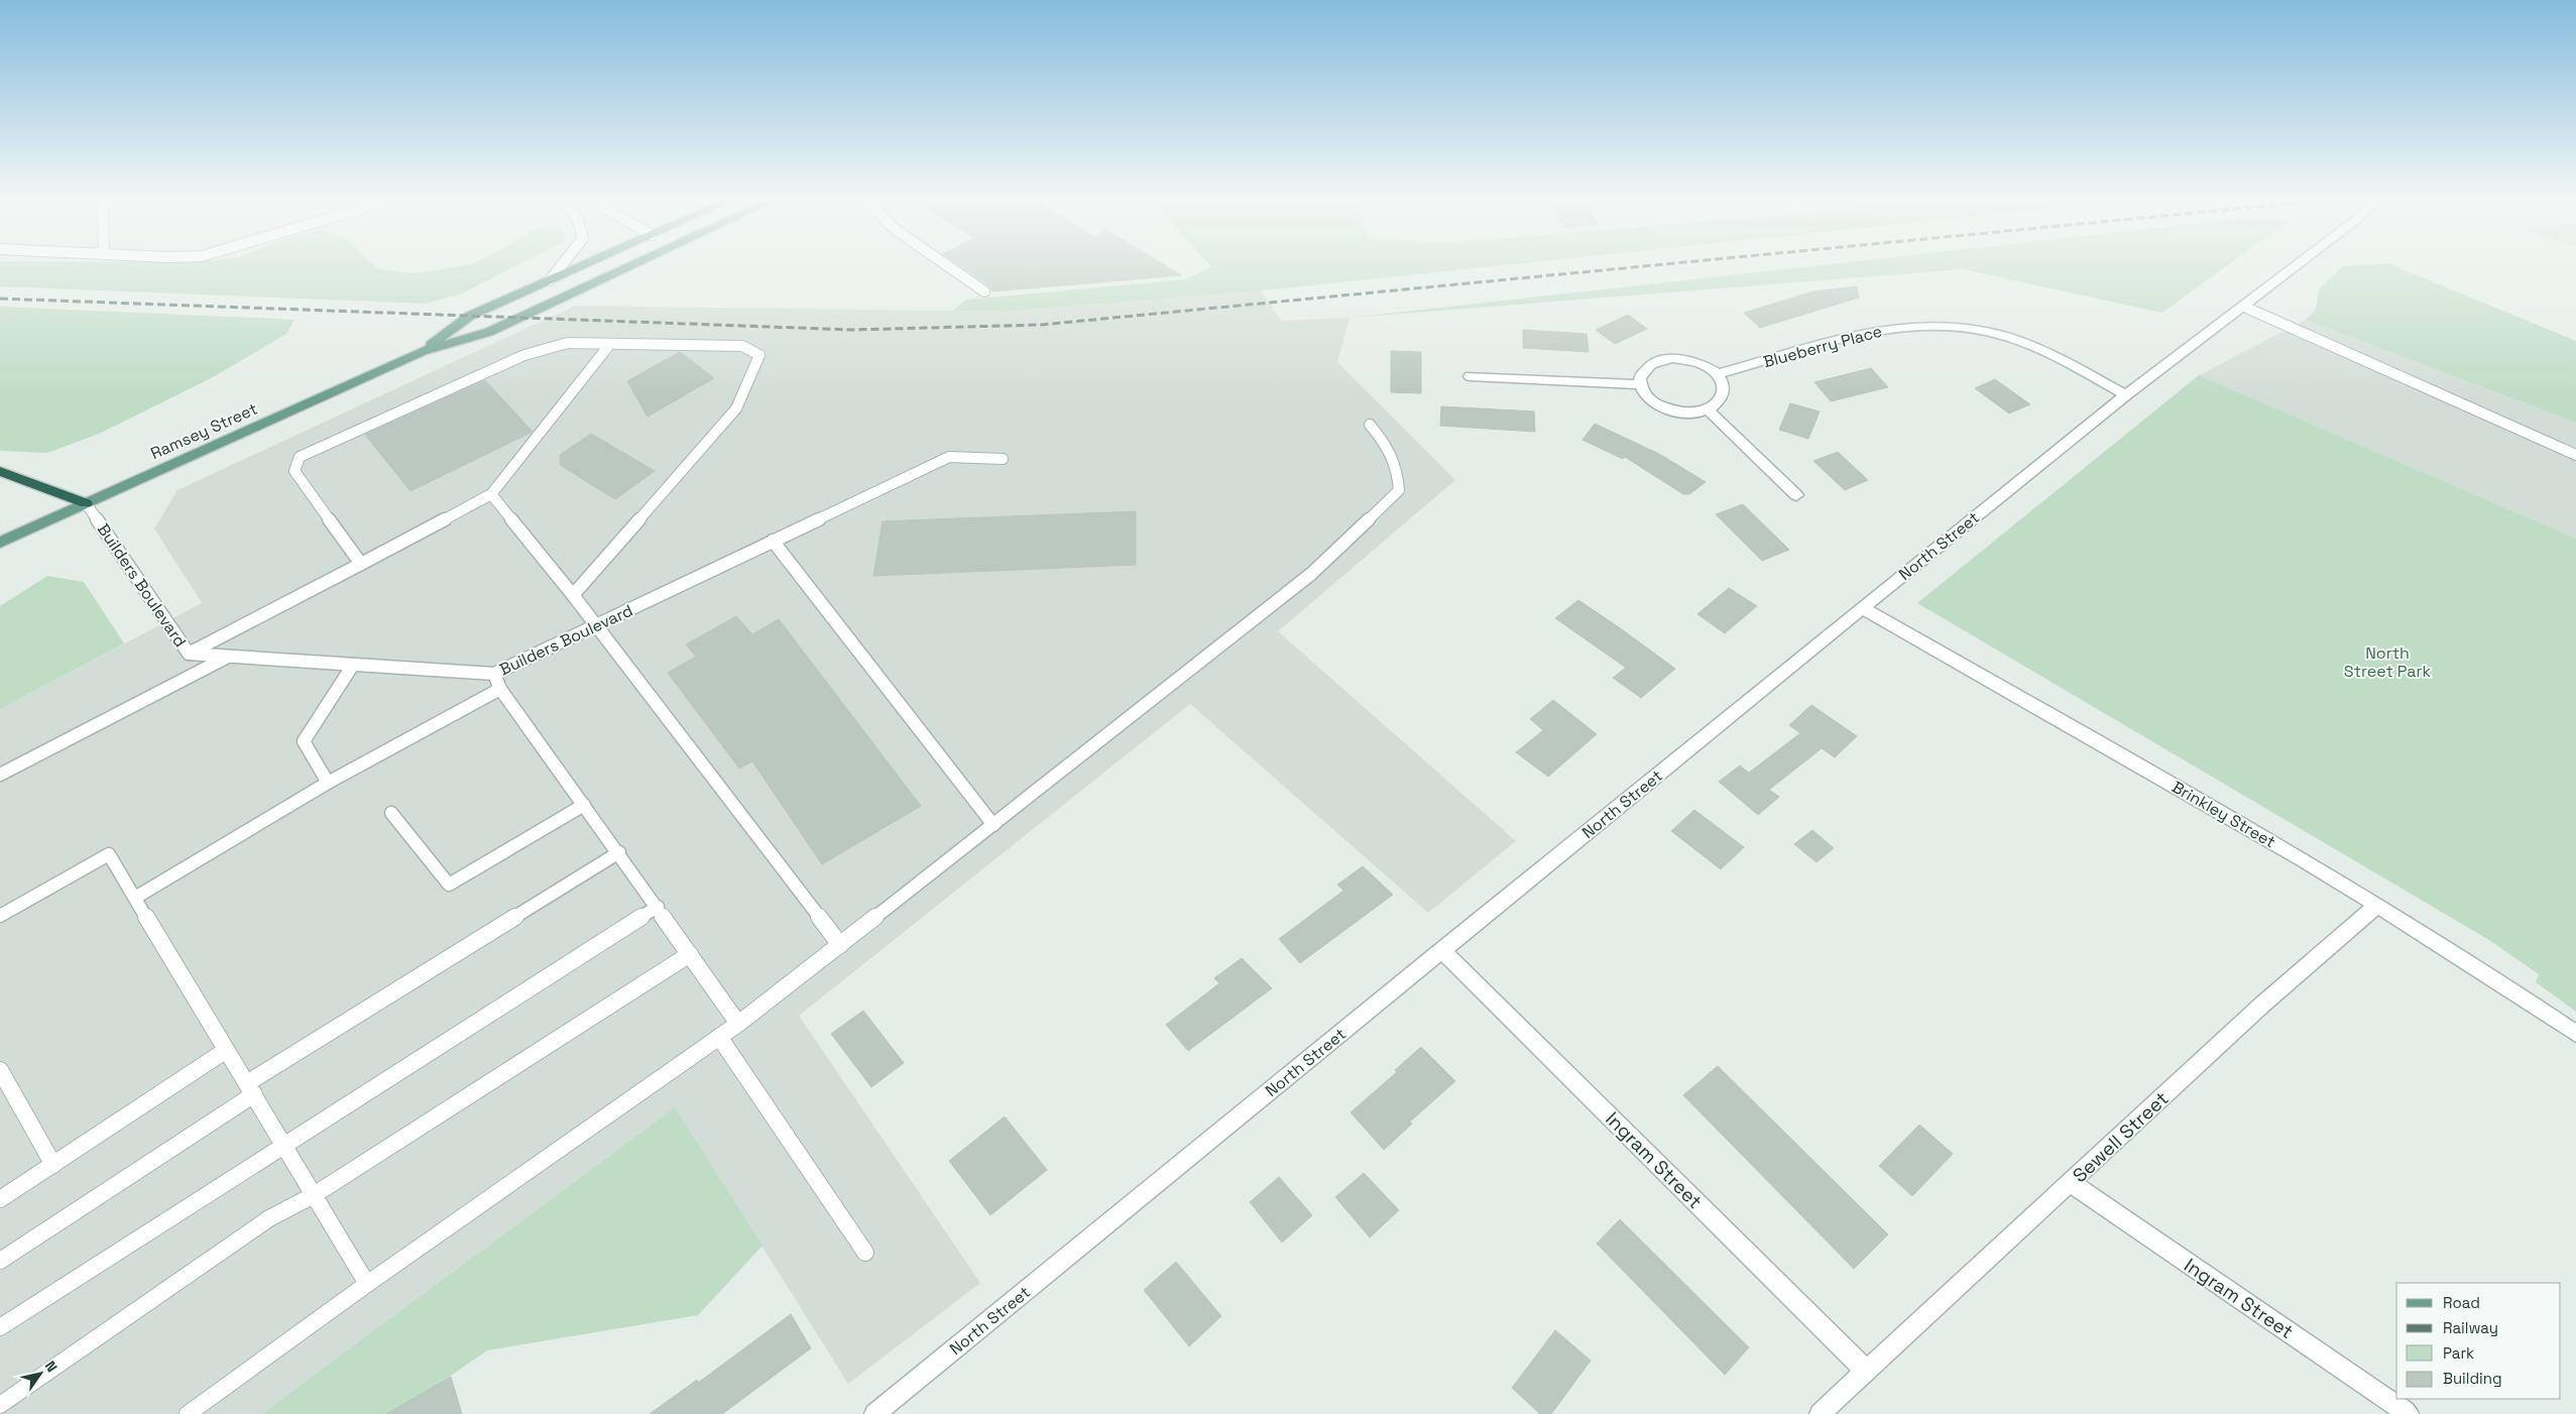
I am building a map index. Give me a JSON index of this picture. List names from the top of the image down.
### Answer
{
  "streets": {
    "main road": ["Ramsey Street"],
    "street": [
      "Blueberry Place",
      "North Street",
      "Brinkley Street",
      "Sewell Street",
      "Ingram Street"
    ],
    "lane": ["Builders Boulevard"]
  },
  "crossings": [
    ["Blueberry Place", "North Street"],
    ["Ramsey Street", "Builders Boulevard"],
    ["North Street", "Brinkley Street"],
    ["North Street", "Ingram Street"],
    ["Brinkley Street", "Sewell Street"],
    ["Sewell Street", "Ingram Street"]
  ],
  "parks": ["North Street Park"],
  "legend": [
    "Road",
    "Railway",
    "Park",
    "Building"
  ],
  "north": "top right"
}
